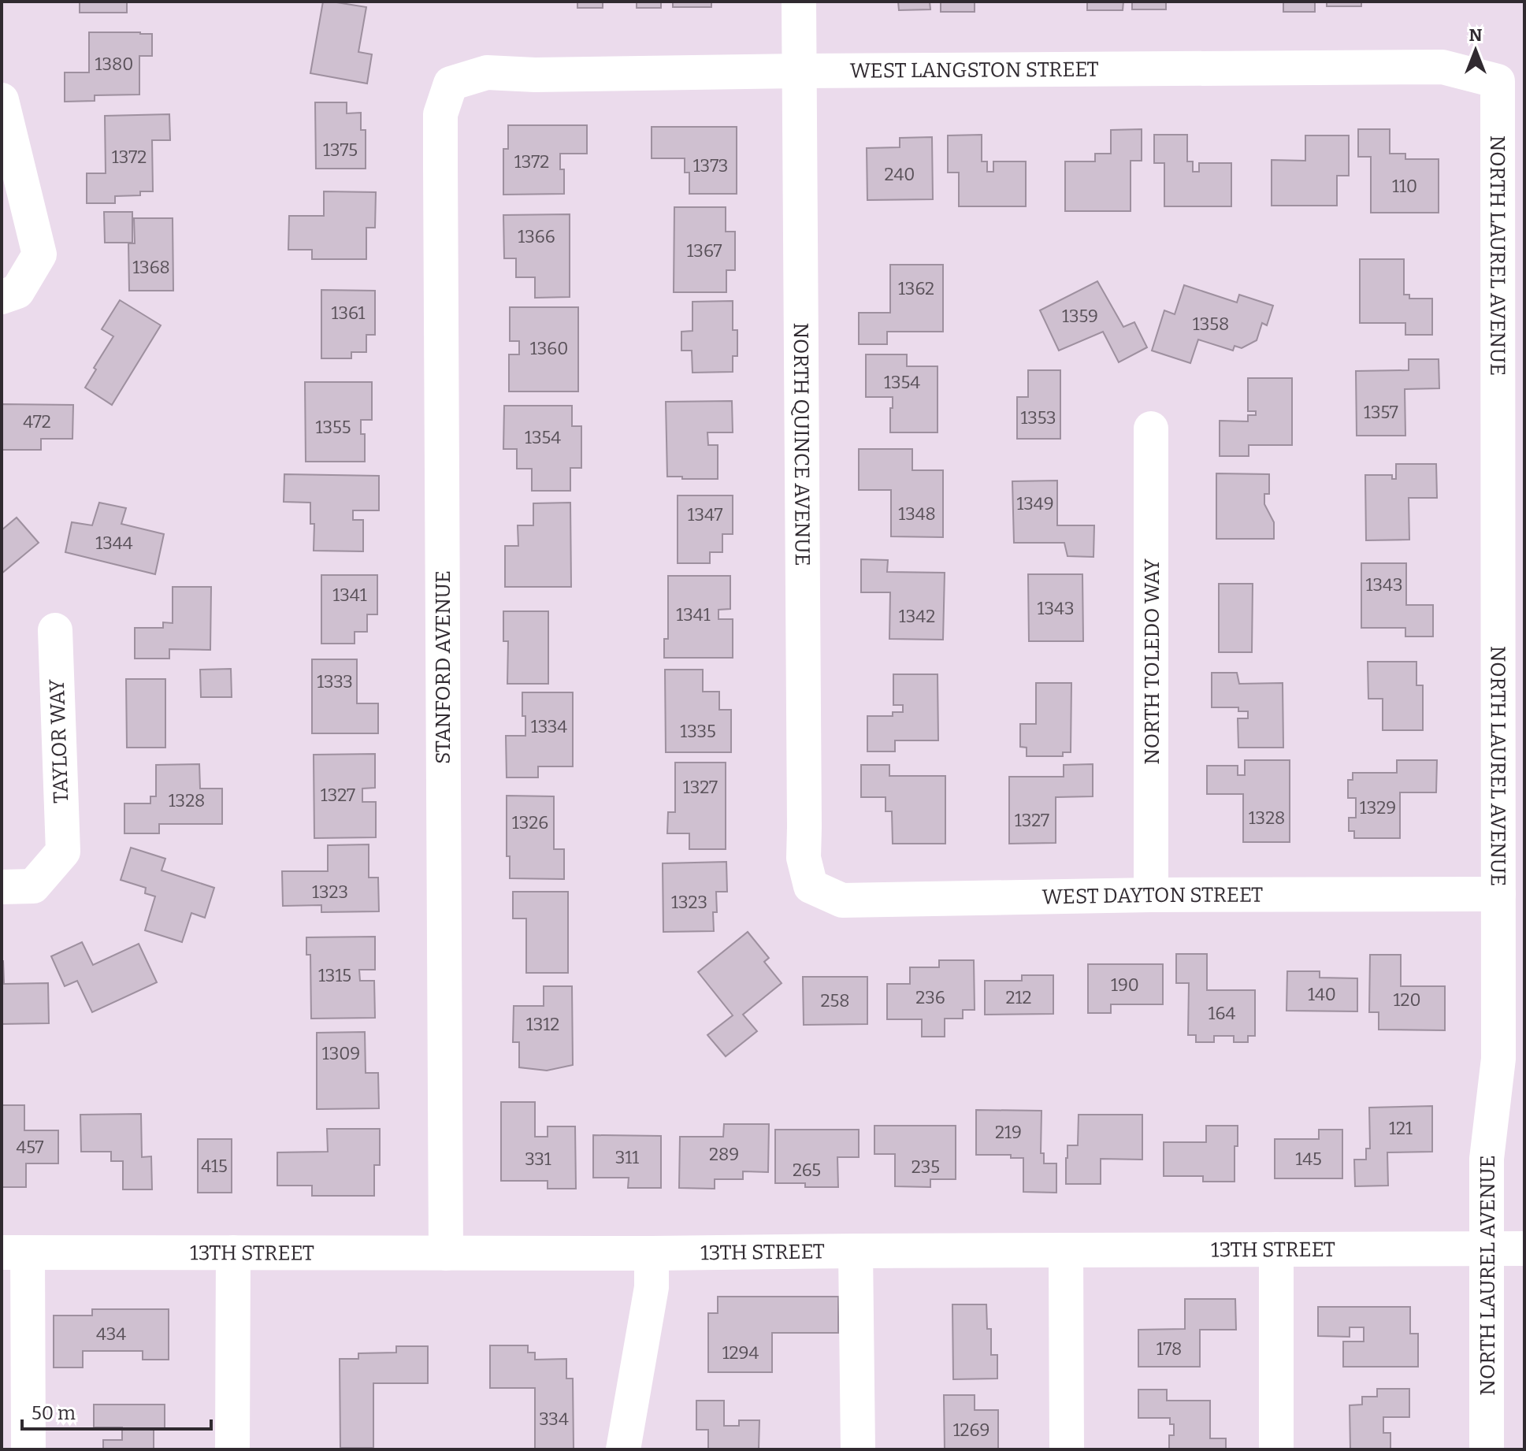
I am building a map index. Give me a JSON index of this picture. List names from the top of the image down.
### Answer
{
  "streets": {
    "street": [
      "WEST LANGSTON STREET",
      "NORTH LAUREL AVENUE",
      "NORTH QUINCE AVENUE",
      "NORTH TOLEDO WAY",
      "STANFORD AVENUE",
      "TAYLOR WAY",
      "WEST DAYTON STREET",
      "13TH STREET"
    ]
  },
  "crossings": [
    ["WEST LANGSTON STREET", "NORTH LAUREL AVENUE"],
    ["WEST LANGSTON STREET", "NORTH QUINCE AVENUE"],
    ["WEST LANGSTON STREET", "STANFORD AVENUE"],
    ["NORTH LAUREL AVENUE", "WEST DAYTON STREET"],
    ["NORTH LAUREL AVENUE", "13TH STREET"],
    ["NORTH QUINCE AVENUE", "WEST DAYTON STREET"],
    ["NORTH TOLEDO WAY", "WEST DAYTON STREET"],
    ["STANFORD AVENUE", "13TH STREET"]
  ],
  "house_numbers": [
    "1380",
    "1375",
    "1372",
    "1372",
    "1373",
    "240",
    "110",
    "1366",
    "1367",
    "1368",
    "1362",
    "1361",
    "1359",
    "1358",
    "1360",
    "1354",
    "1357",
    "1353",
    "472",
    "1355",
    "1354",
    "1349",
    "1348",
    "1347",
    "1344",
    "1343",
    "1341",
    "1343",
    "1341",
    "1342",
    "1333",
    "1334",
    "1335",
    "1327",
    "1327",
    "1328",
    "1329",
    "1328",
    "1327",
    "1326",
    "1323",
    "1323",
    "1315",
    "190",
    "140",
    "236",
    "212",
    "120",
    "258",
    "164",
    "1312",
    "1309",
    "121",
    "219",
    "457",
    "289",
    "311",
    "331",
    "145",
    "415",
    "235",
    "265",
    "434",
    "178",
    "1294",
    "334",
    "1269"
  ],
  "scale_bar": "50 m",
  "north": "top"
}
